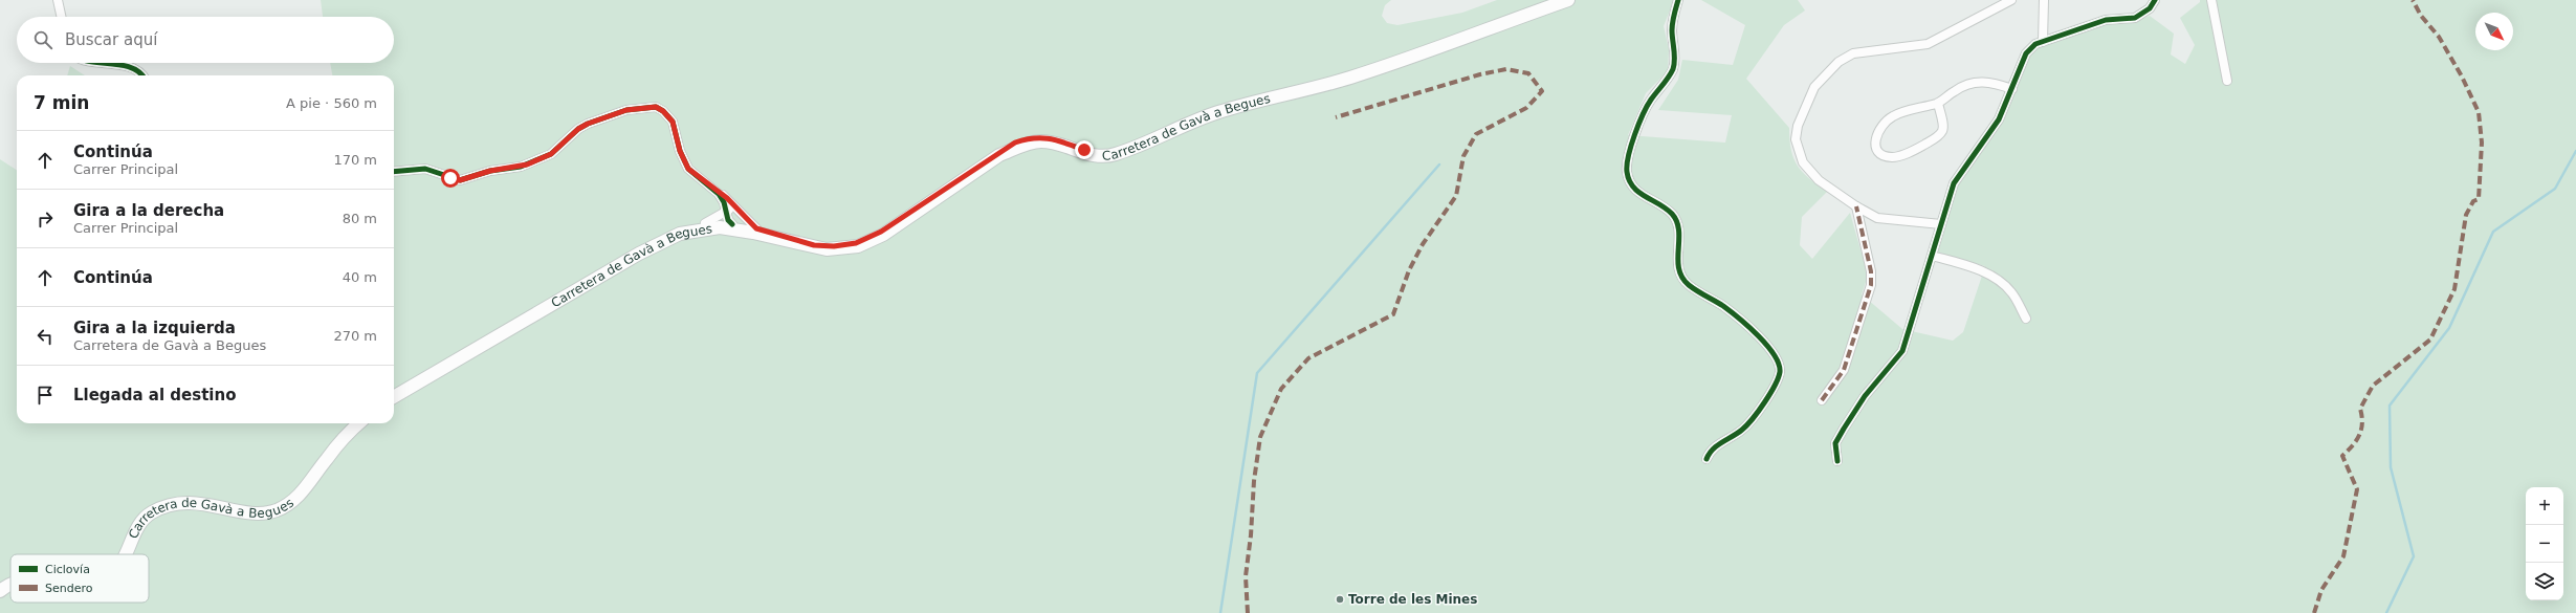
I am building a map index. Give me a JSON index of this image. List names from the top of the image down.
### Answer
{
  "streets": {
    "main road": ["Carretera de Gavà a Begues"]
  },
  "places": ["Torre de les Mines"],
  "legend": ["Ciclovía", "Sendero"],
  "north": "bottom right",
  "page": {
    "search": "Buscar aquí",
    "heading": ["7 min", "A pie · 560 m"],
    "list": [
      ["Continúa", "Carrer Principal", "170 m"],
      ["Gira a la derecha", "Carrer Principal", "80 m"],
      ["Continúa", "40 m"],
      ["Gira a la izquierda", "Carretera de Gavà a Begues", "270 m"],
      "Llegada al destino"
    ],
    "map_buttons": ["+", "−"]
  }
}
